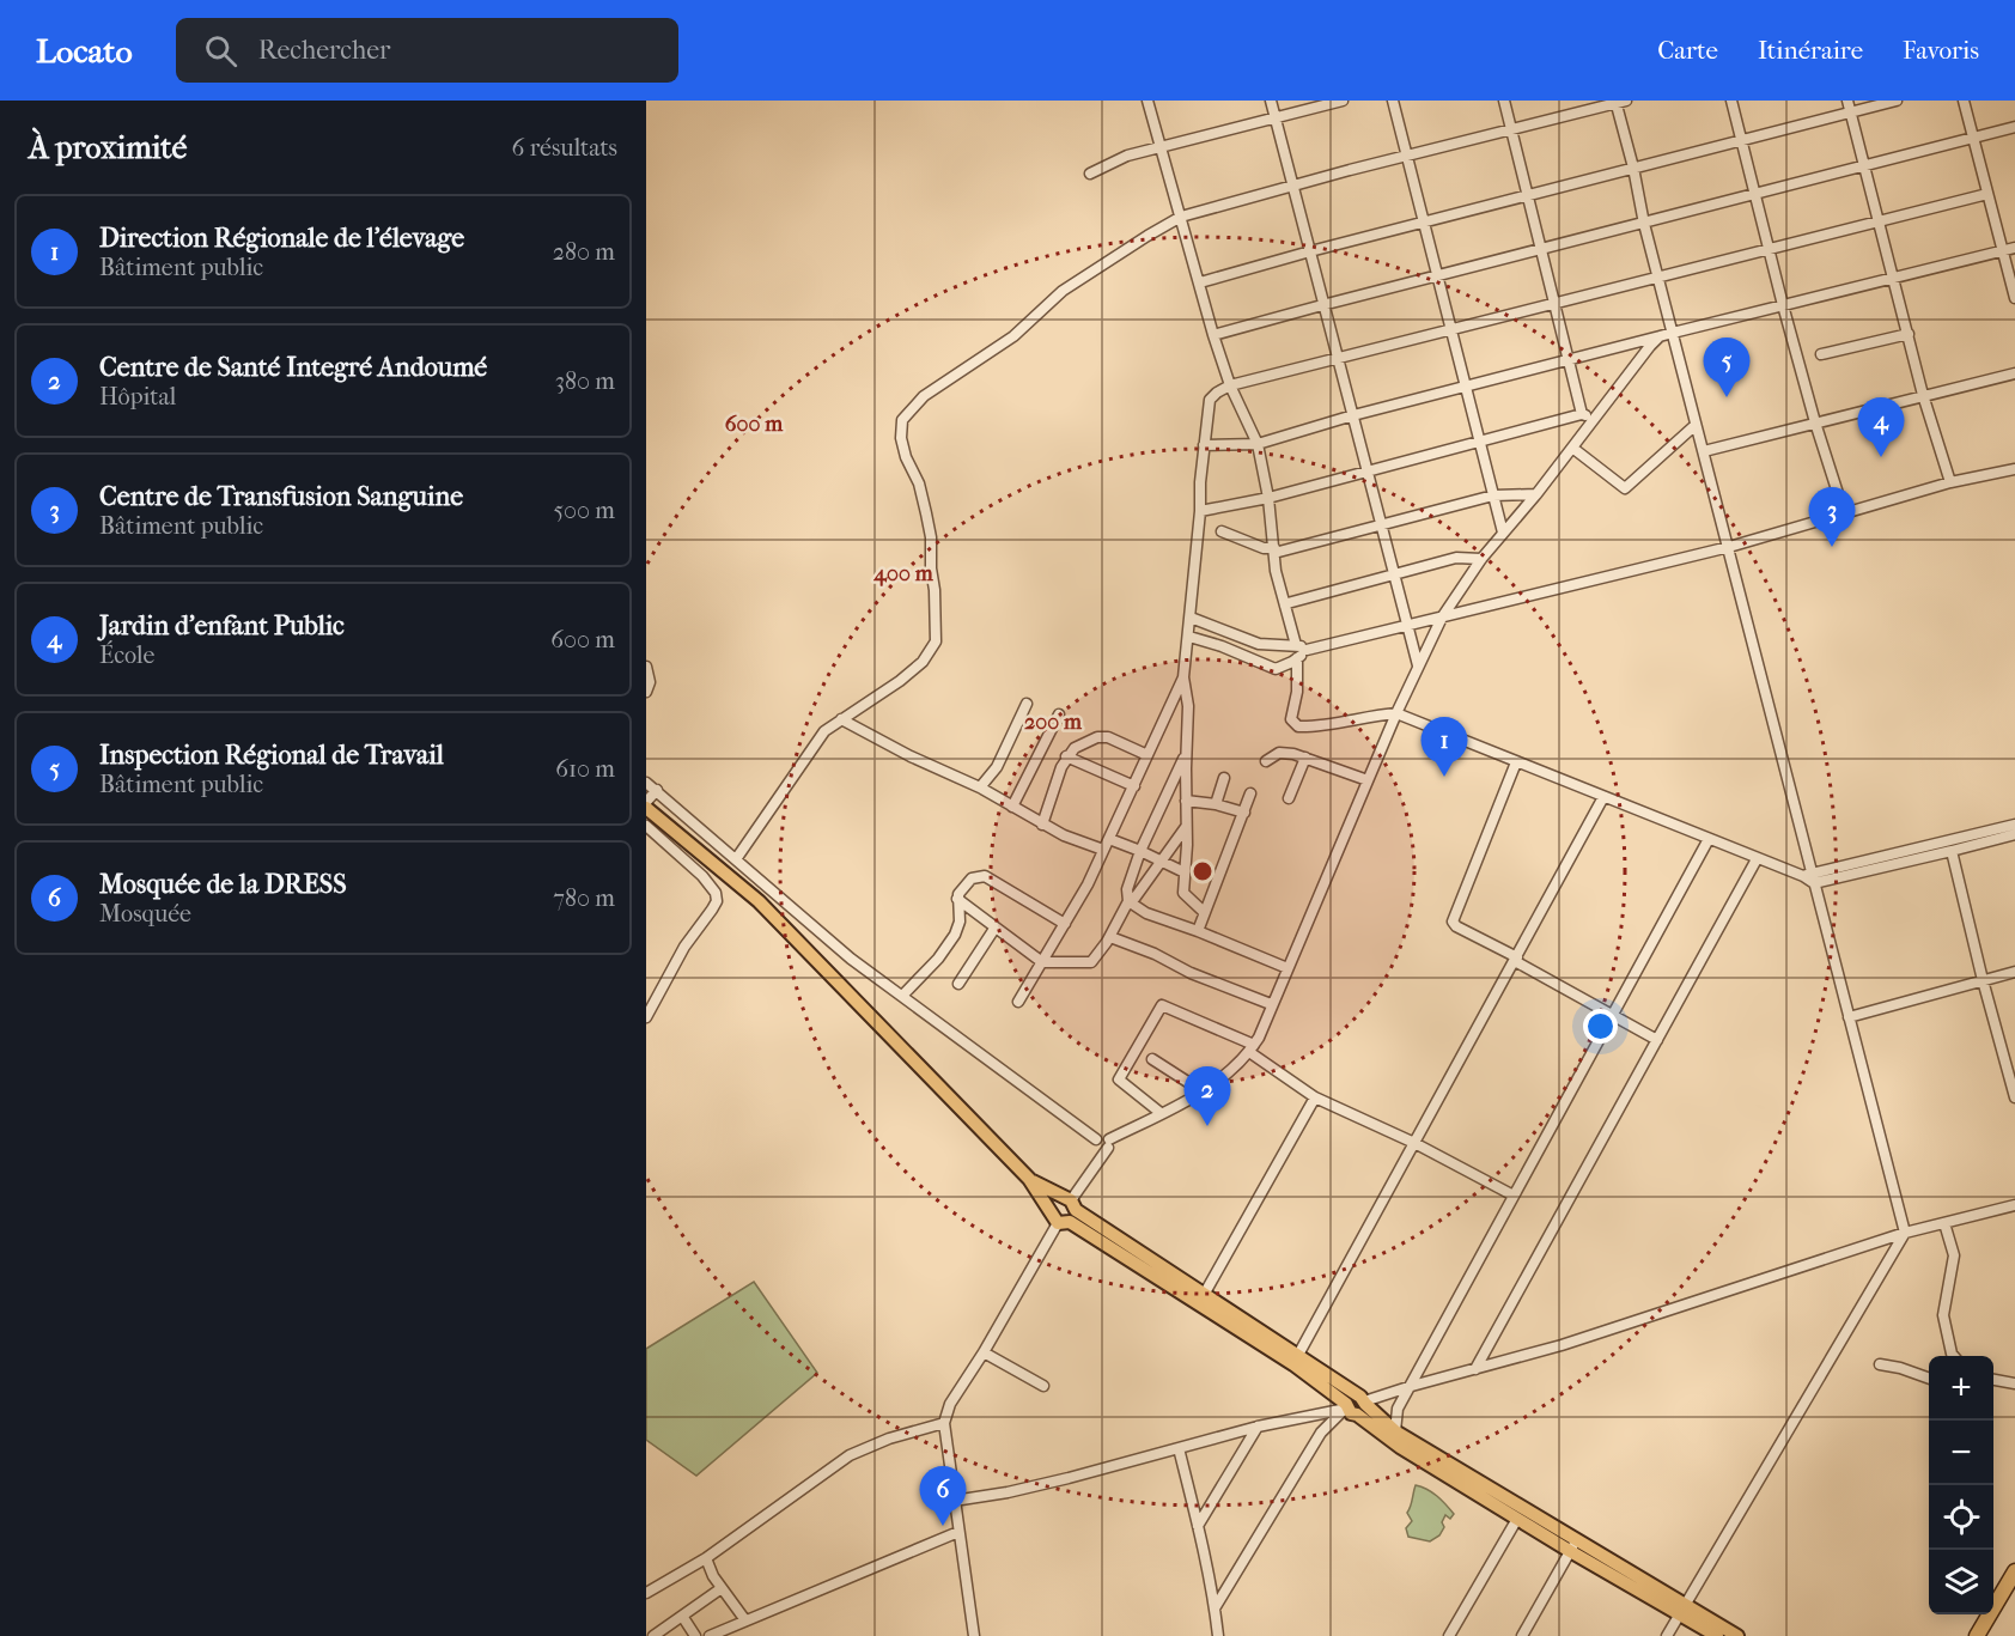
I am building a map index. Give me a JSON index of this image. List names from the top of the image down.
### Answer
{
  "page": {
    "header": "Locato",
    "search": "Rechercher",
    "nav": ["Carte", "Itinéraire", "Favoris"],
    "heading": ["À proximité", "6 résultats"],
    "list": [
      {
        "mark": "1",
        "name": "Direction Régionale de l'élevage",
        "note": "Bâtiment public",
        "value": "280 m"
      },
      {
        "mark": "2",
        "name": "Centre de Santé Integré Andoumé",
        "note": "Hôpital",
        "value": "380 m"
      },
      {
        "mark": "3",
        "name": "Centre de Transfusion Sanguine",
        "note": "Bâtiment public",
        "value": "500 m"
      },
      {
        "mark": "4",
        "name": "Jardin d'enfant Public",
        "note": "École",
        "value": "600 m"
      },
      {
        "mark": "5",
        "name": "Inspection Régional de Travail",
        "note": "Bâtiment public",
        "value": "610 m"
      },
      {
        "mark": "6",
        "name": "Mosquée de la DRESS",
        "note": "Mosquée",
        "value": "780 m"
      }
    ],
    "pins": [
      "5",
      "4",
      "3",
      "1",
      "2",
      "6"
    ],
    "map_buttons": ["+", "−"]
  },
  "rings": ["600 m", "400 m", "200 m"]
}
